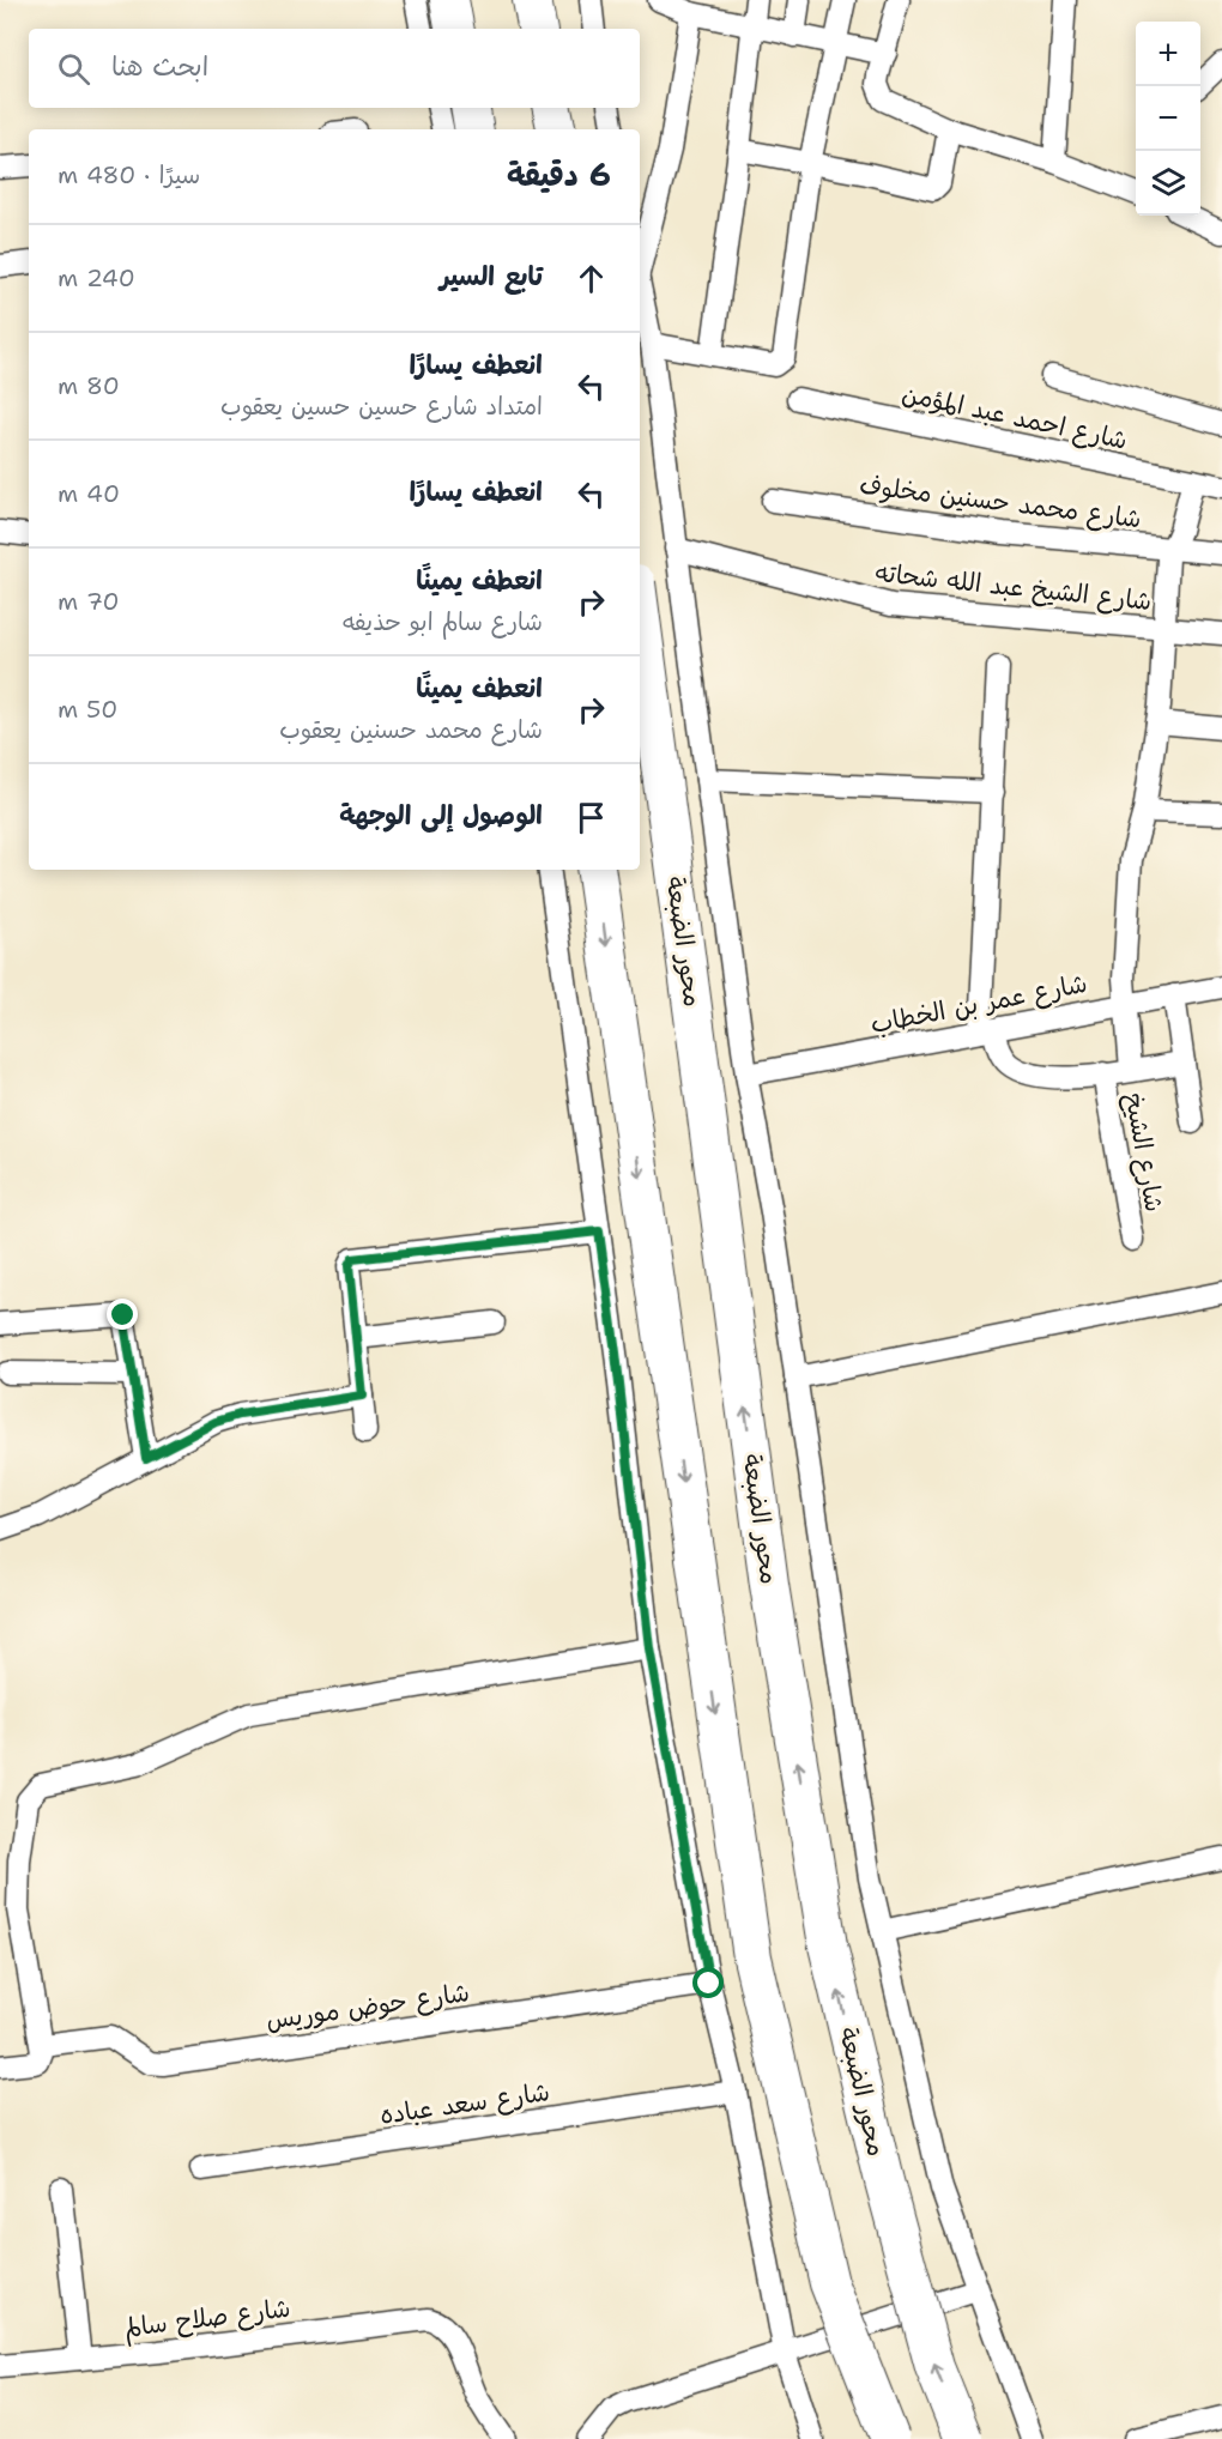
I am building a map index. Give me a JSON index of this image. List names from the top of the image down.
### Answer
{
  "streets": {
    "highway": ["محور الضبعة"],
    "street": [
      "شارع احمد عبد المؤمن",
      "شارع محمد حسنين مخلوف",
      "شارع الشيخ عبد الله شحاته",
      "شارع عمر بن الخطاب",
      "شارع الشيخ",
      "شارع حوض موريس",
      "شارع سعد عباده",
      "شارع صلاح سالم"
    ]
  },
  "page": {
    "map_buttons": ["+", "−"],
    "search": "ابحث هنا",
    "heading": ["6 دقيقة", "سيرًا · 480 m"],
    "list": [
      ["تابع السير", "240 m"],
      ["انعطف يسارًا", "امتداد شارع حسين حسين يعقوب", "80 m"],
      ["انعطف يسارًا", "40 m"],
      ["انعطف يمينًا", "شارع سالم ابو حذيفه", "70 m"],
      ["انعطف يمينًا", "شارع محمد حسنين يعقوب", "50 m"],
      "الوصول إلى الوجهة"
    ]
  }
}
